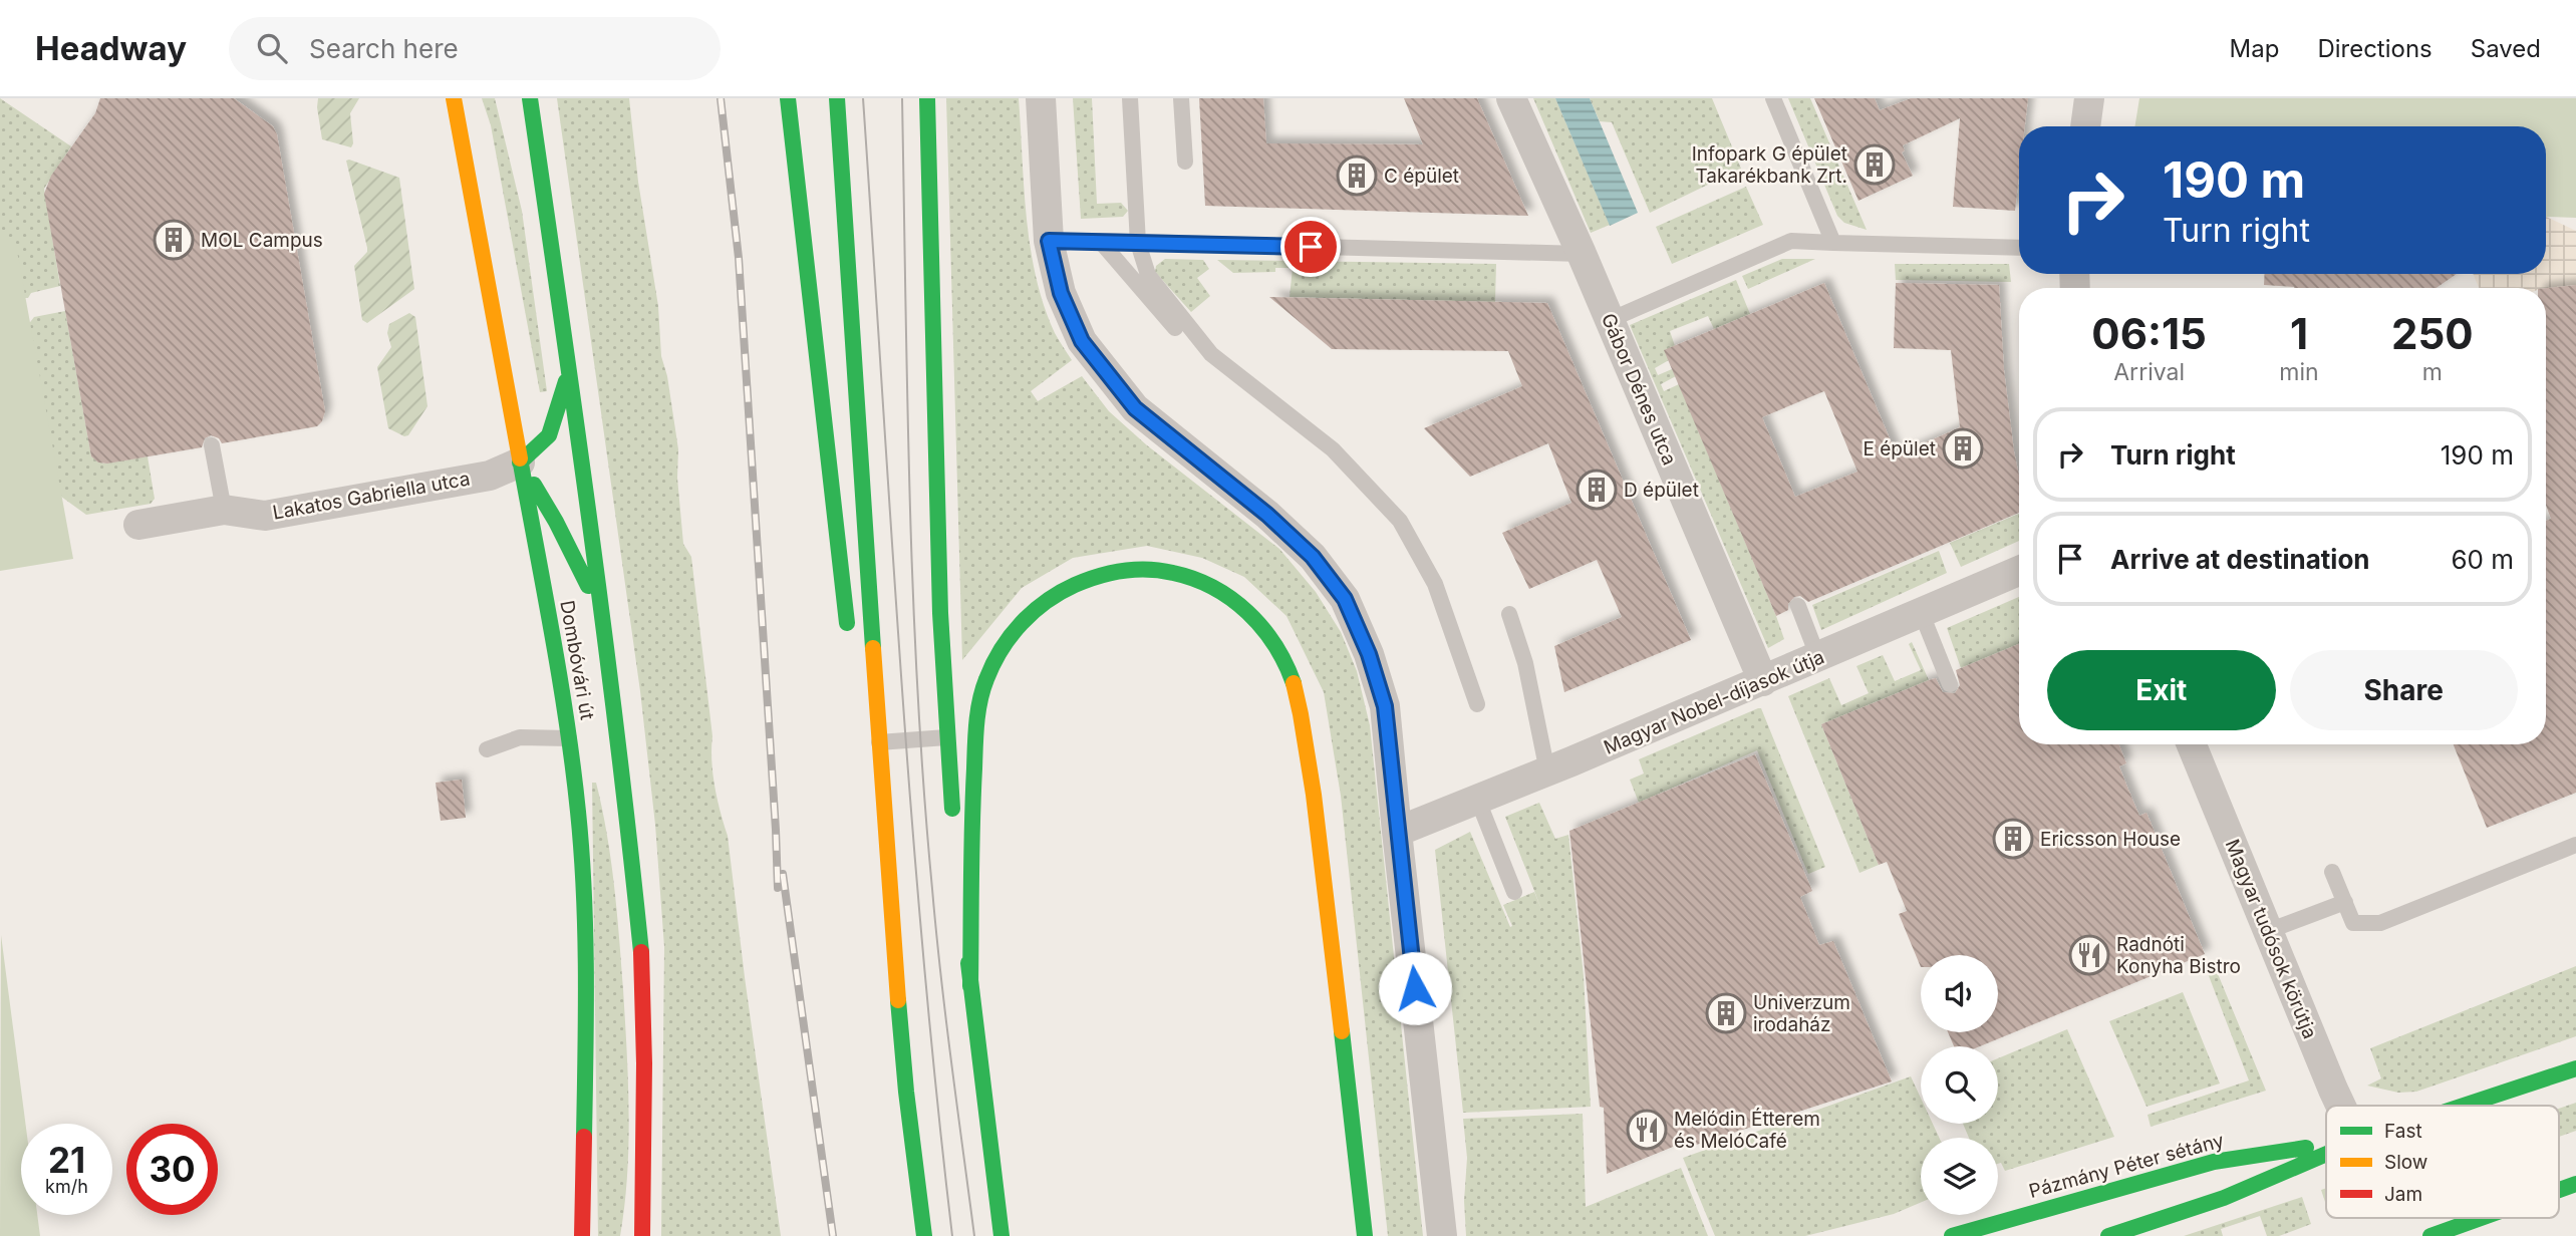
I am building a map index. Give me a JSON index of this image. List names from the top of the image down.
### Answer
{
  "streets": {
    "main road": ["Dombóvári út", "Pázmány Péter sétány"],
    "street": [
      "Gábor Dénes utca",
      "Lakatos Gabriella utca",
      "Magyar Nobel-díjasok útja",
      "Magyar tudósok körútja"
    ]
  },
  "crossings": [
    ["Gábor Dénes utca", "Magyar Nobel-díjasok útja"],
    ["Lakatos Gabriella utca", "Dombóvári út"]
  ],
  "places": {
    "building": [
      "Infopark G épület Takarékbank Zrt.",
      "C épület",
      "MOL Campus",
      "E épület",
      "D épület",
      "Ericsson House",
      "Univerzum irodaház"
    ],
    "restaurant": ["Radnóti Konyha Bistro", "Melódin Étterem és MelóCafé"]
  },
  "legend": ["Fast", "Slow", "Jam"],
  "page": {
    "header": "Headway",
    "search": "Search here",
    "nav": ["Map", "Directions", "Saved"],
    "turn": ["190 m", "Turn right"],
    "eta": [
      "06:15",
      "Arrival",
      "1",
      "min",
      "250",
      "m"
    ],
    "list": [
      {
        "name": "Turn right",
        "value": "190 m"
      },
      {
        "name": "Arrive at destination",
        "value": "60 m"
      }
    ],
    "buttons": ["Exit", "Share"],
    "speed": "21 km/h",
    "limit": "30"
  }
}
